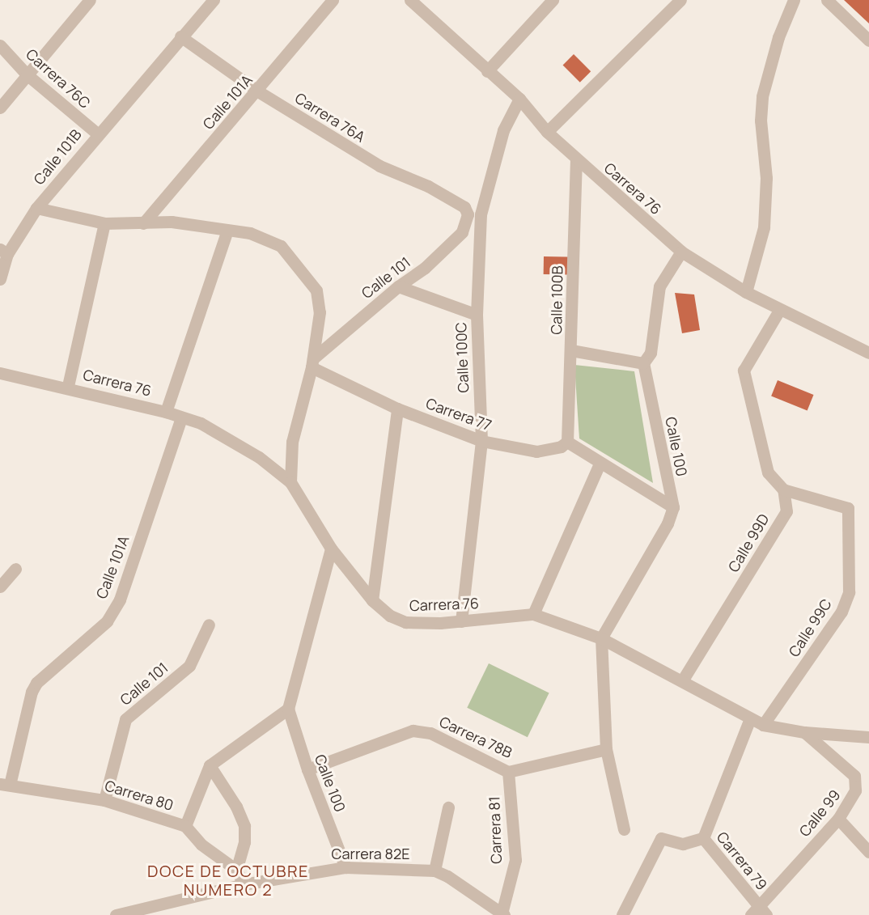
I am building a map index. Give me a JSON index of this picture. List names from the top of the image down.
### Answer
{
  "streets": {
    "street": [
      "Carrera 76C",
      "Calle 101A",
      "Carrera 76A",
      "Calle 101B",
      "Carrera 76",
      "Calle 101",
      "Calle 100B",
      "Calle 100C",
      "Carrera 77",
      "Calle 100",
      "Calle 99D",
      "Calle 99C",
      "Carrera 78B",
      "Carrera 80",
      "Calle 99",
      "Carrera 81",
      "Carrera 82E",
      "Carrera 79"
    ]
  },
  "crossings": [
    ["Carrera 76C", "Calle 101B"],
    ["Calle 101A", "Carrera 76A"],
    ["Calle 101A", "Carrera 76"],
    ["Calle 101A", "Carrera 80"],
    ["Carrera 76A", "Calle 101B"],
    ["Carrera 76A", "Calle 101"],
    ["Carrera 76", "Calle 100B"],
    ["Carrera 76", "Calle 100C"],
    ["Carrera 76", "Calle 99D"],
    ["Carrera 76", "Calle 99C"],
    ["Carrera 76", "Calle 99"],
    ["Calle 101", "Carrera 77"],
    ["Calle 101", "Carrera 80"],
    ["Calle 100B", "Carrera 77"],
    ["Calle 100C", "Carrera 77"],
    ["Calle 100", "Carrera 78B"],
    ["Calle 100", "Carrera 82E"],
    ["Calle 99D", "Calle 99C"],
    ["Carrera 78B", "Carrera 81"],
    ["Carrera 80", "Carrera 82E"],
    ["Calle 99", "Carrera 79"],
    ["Carrera 81", "Carrera 82E"]
  ],
  "districts": ["DOCE DE OCTUBRE NUMERO 2"]
}
